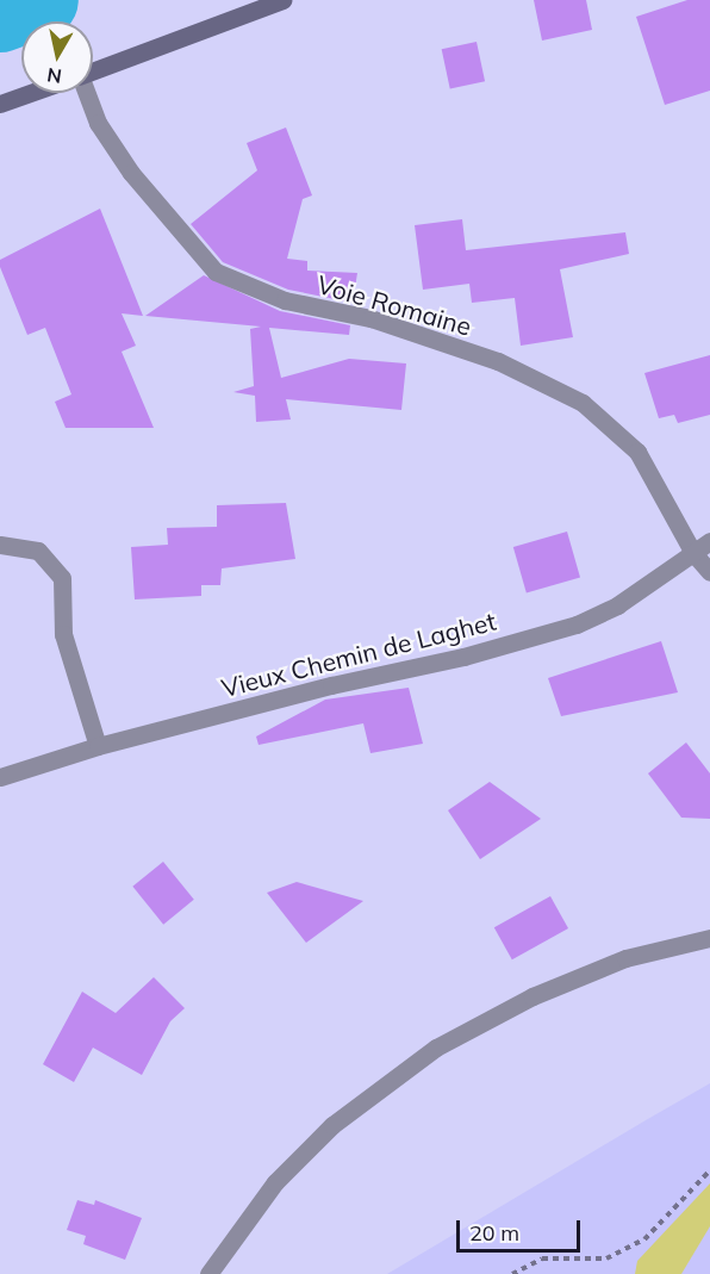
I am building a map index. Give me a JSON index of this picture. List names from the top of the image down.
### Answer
{
  "streets": {
    "street": ["Voie Romaine", "Vieux Chemin de Laghet"]
  },
  "crossings": [
    ["Voie Romaine", "Vieux Chemin de Laghet"]
  ],
  "scale_bar": "20 m",
  "north": "bottom"
}
